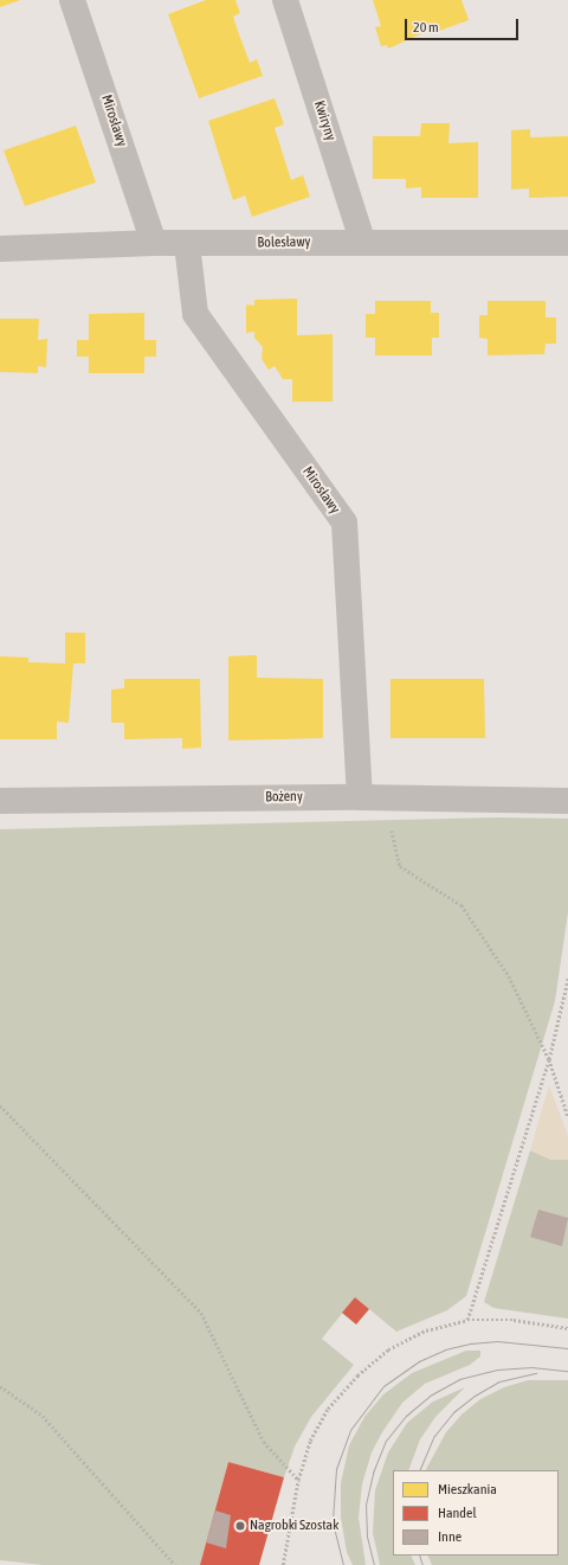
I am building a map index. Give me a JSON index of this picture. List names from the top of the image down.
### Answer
{
  "streets": {
    "street": [
      "Mirosławy",
      "Kwiryny",
      "Bolesławy",
      "Bożeny"
    ]
  },
  "crossings": [
    ["Mirosławy", "Bolesławy"],
    ["Mirosławy", "Bożeny"],
    ["Kwiryny", "Bolesławy"]
  ],
  "places": ["Nagrobki Szostak"],
  "legend": ["Mieszkania", "Handel", "Inne"],
  "scale_bar": "20 m"
}
